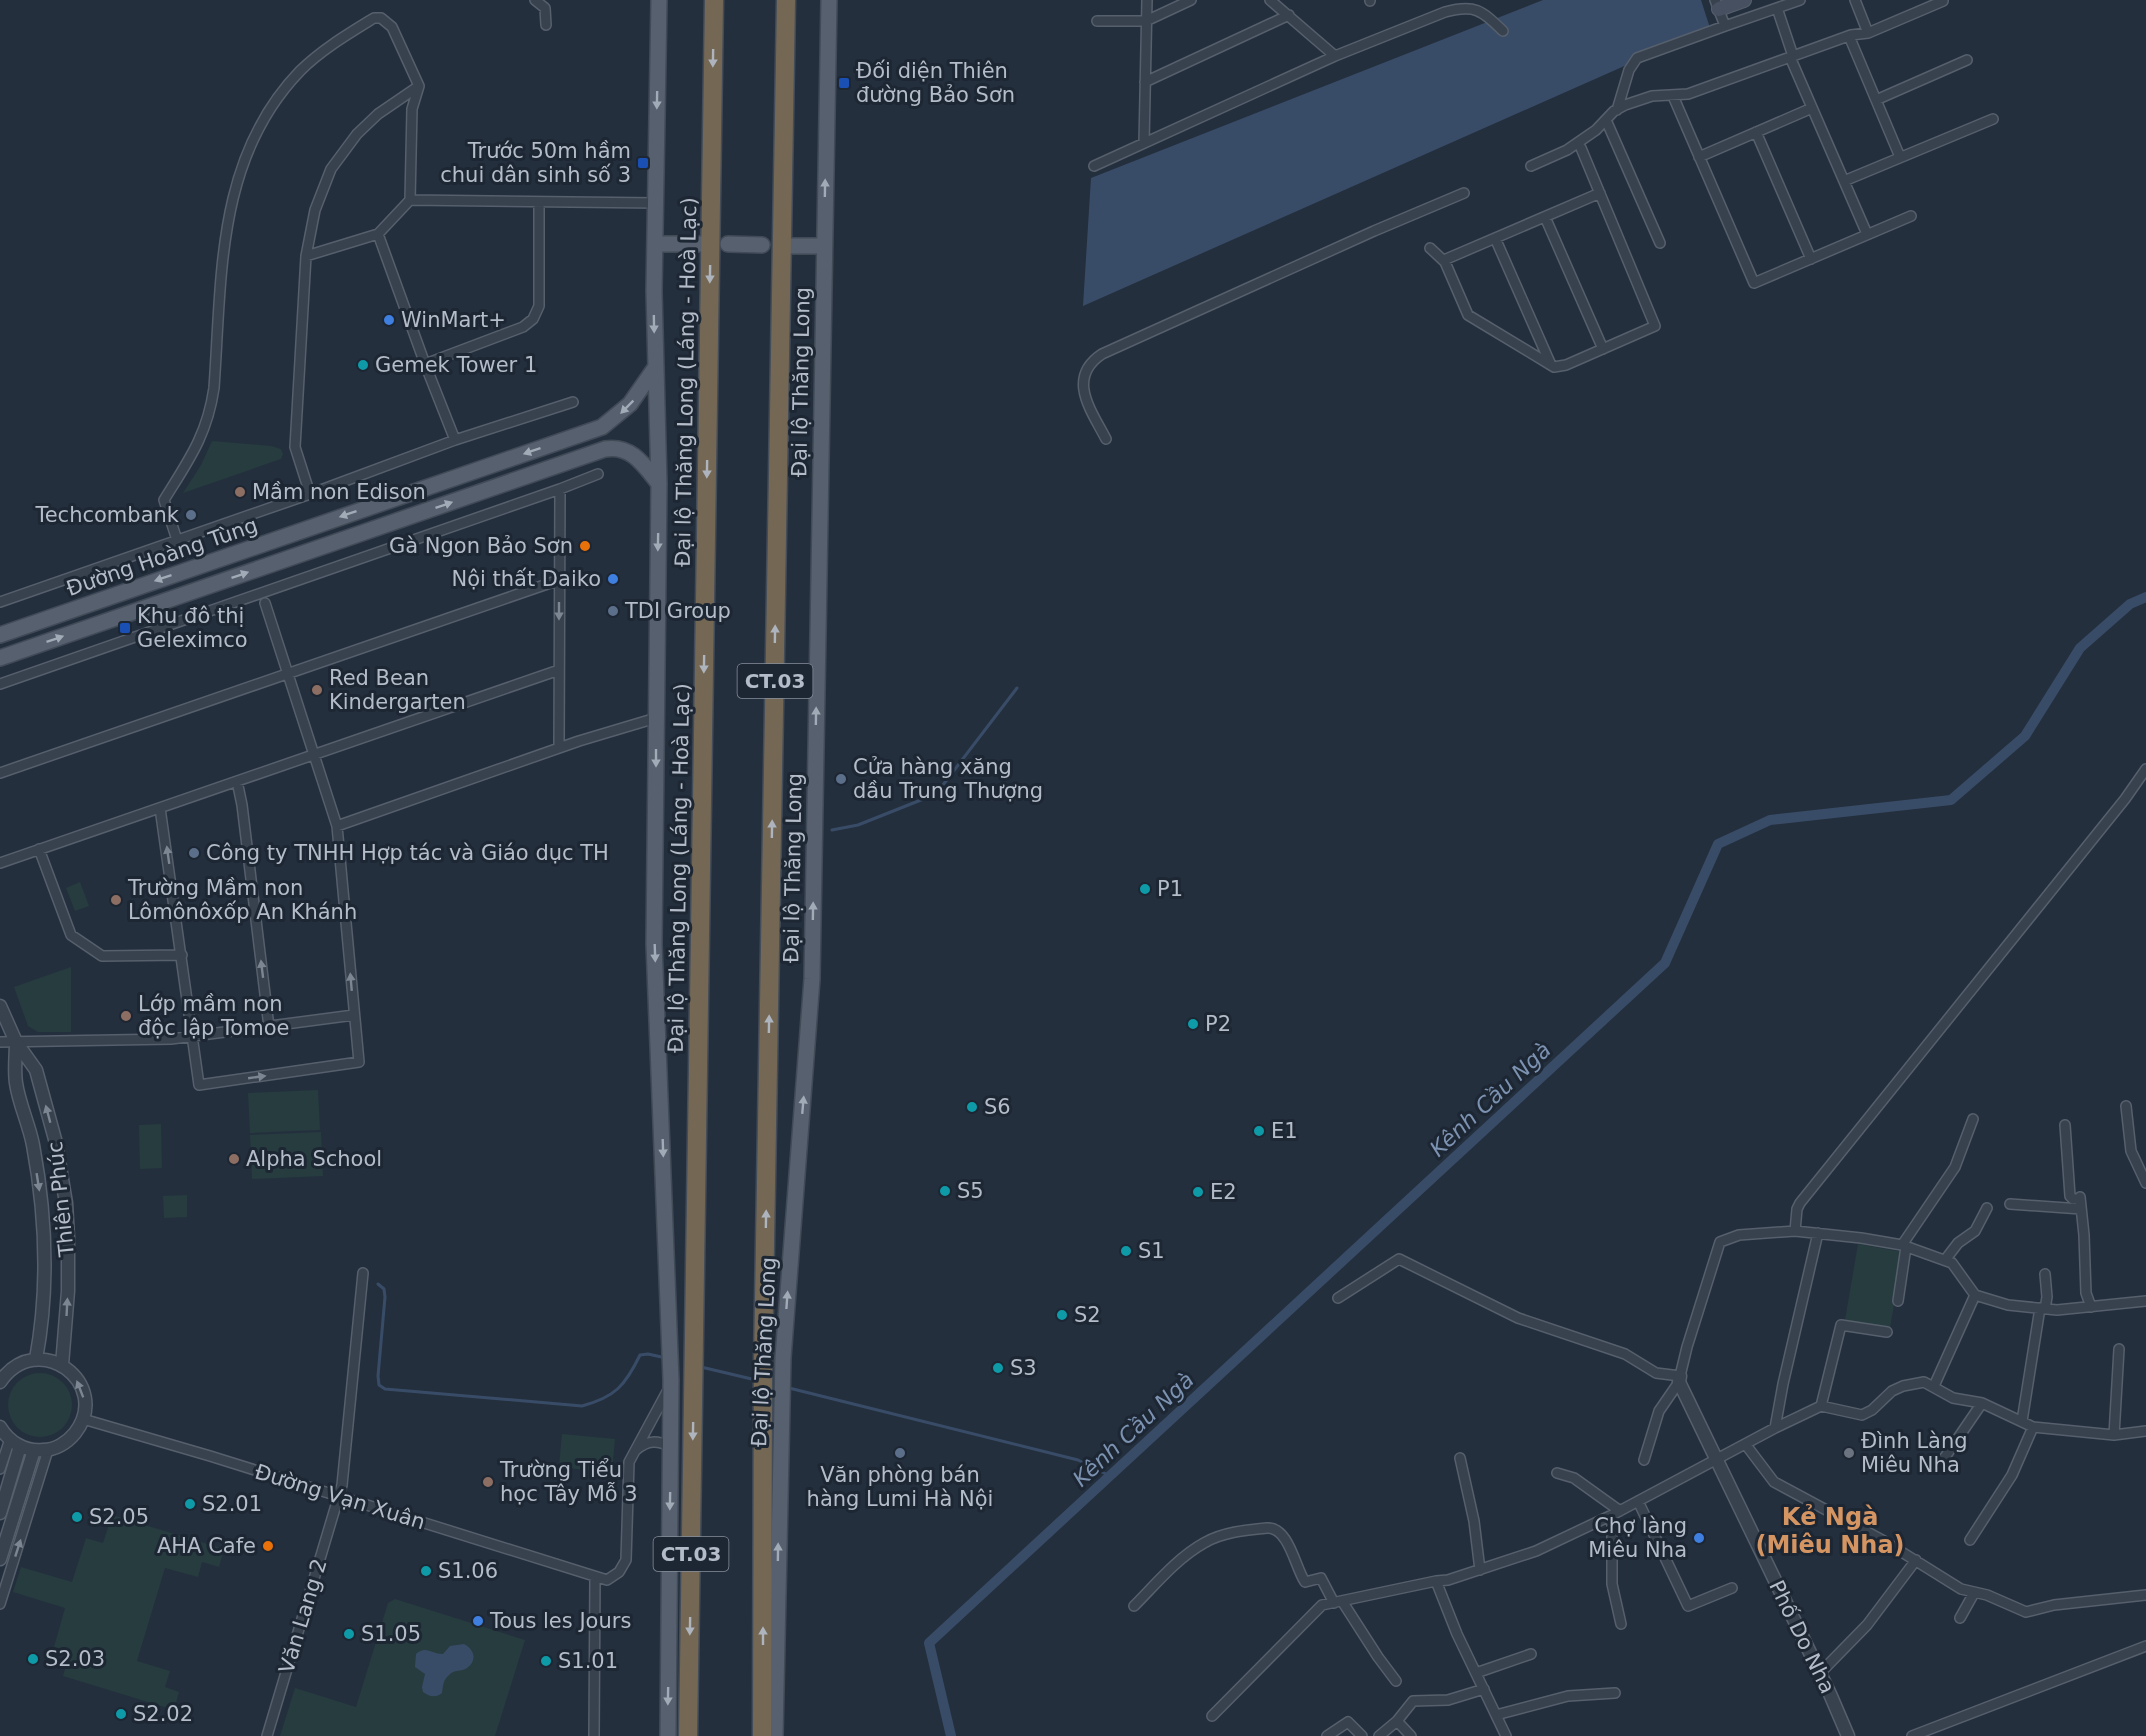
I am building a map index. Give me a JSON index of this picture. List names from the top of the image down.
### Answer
{
  "streets": {
    "highway": ["Đại lộ Thăng Long (Láng - Hoà Lạc)", "CT.03"],
    "main road": ["Đại lộ Thăng Long", "Đường Hoàng Tùng"],
    "street": [
      "Thiên Phúc",
      "Đường Vạn Xuân",
      "Văn Lang 2",
      "Phố Do Nha"
    ]
  },
  "crossings": [
    ["Đường Vạn Xuân", "Văn Lang 2"]
  ],
  "districts": ["Kẻ Ngà (Miêu Nha)"],
  "water": ["Kênh Cầu Ngà"],
  "places": {
    "transit": ["Đối diện Thiên đường Bảo Sơn", "Trước 50m hầm chui dân sinh số 3", "Khu đô thị Geleximco"],
    "other": [
      "WinMart+",
      "Gemek Tower 1",
      "Mầm non Edison",
      "Techcombank",
      "Gà Ngon Bảo Sơn",
      "Nội thất Daiko",
      "TDI Group",
      "Red Bean Kindergarten",
      "Cửa hàng xăng dầu Trung Thượng",
      "Công ty TNHH Hợp tác và Giáo dục TH",
      "P1",
      "Trường Mầm non Lômônôxốp An Khánh",
      "Lớp mầm non độc lập Tomoe",
      "P2",
      "S6",
      "E1",
      "Alpha School",
      "S5",
      "E2",
      "S1",
      "S2",
      "S3",
      "Văn phòng bán hàng Lumi Hà Nội",
      "Đình Làng Miêu Nha",
      "Trường Tiểu học Tây Mỗ 3",
      "S2.01",
      "S2.05",
      "Chợ làng Miêu Nha",
      "AHA Cafe",
      "S1.06",
      "Tous les Jours",
      "S1.05",
      "S2.03",
      "S1.01",
      "S2.02"
    ]
  }
}
